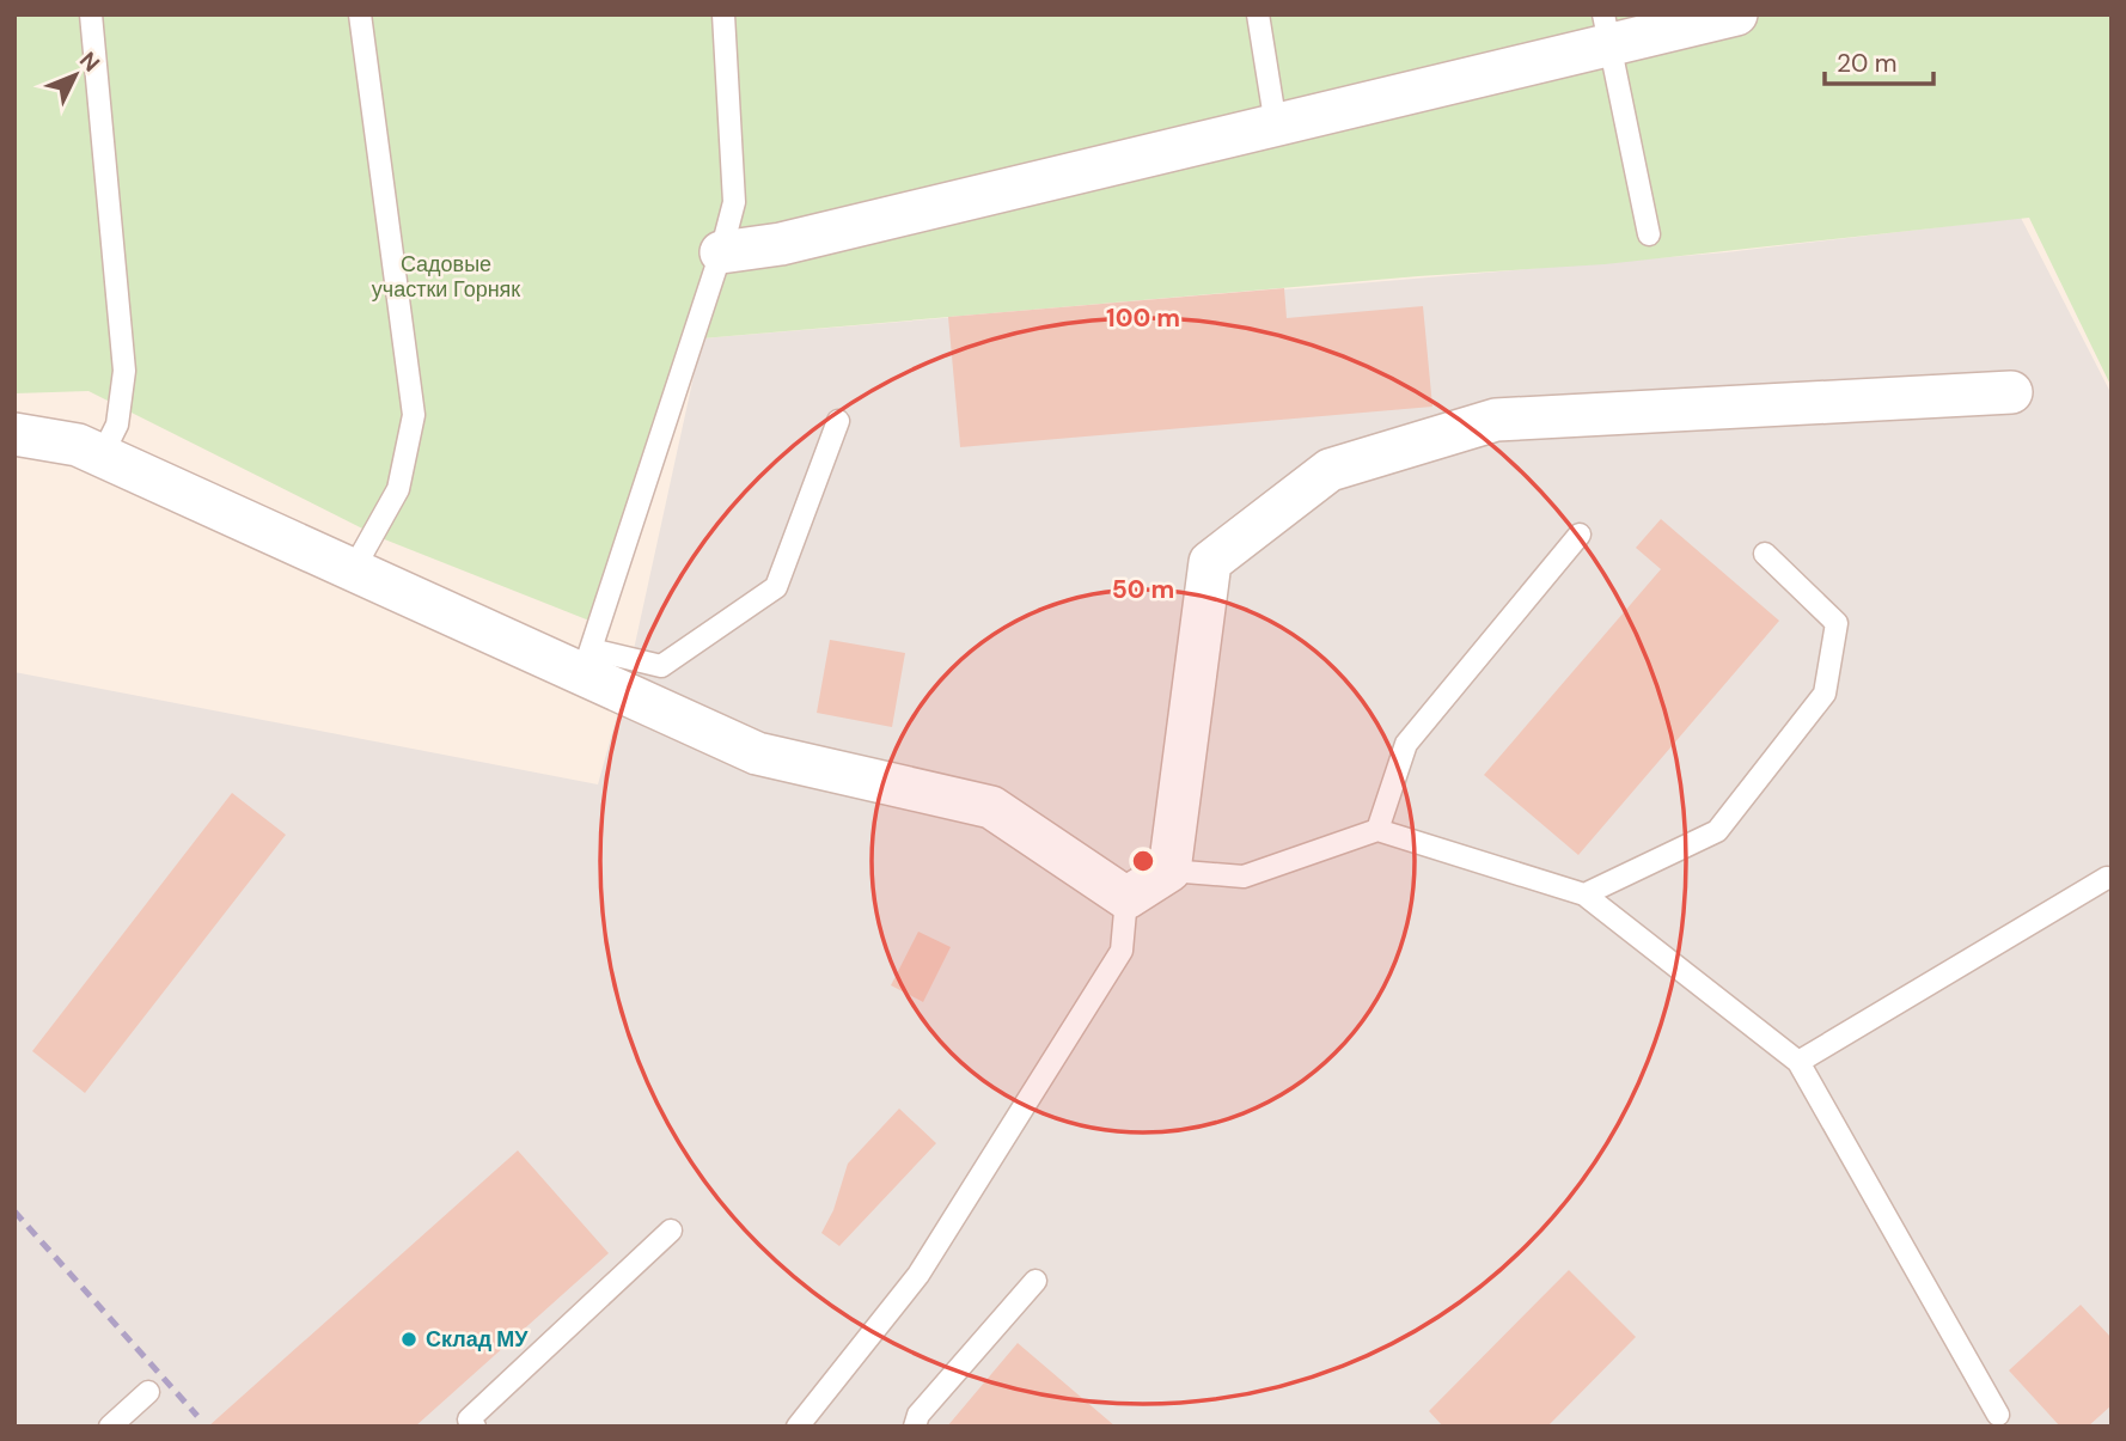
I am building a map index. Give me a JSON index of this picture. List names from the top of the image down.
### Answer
{
  "parks": ["Садовые участки Горняк"],
  "places": ["Склад МУ"],
  "scale_bar": "20 m",
  "north": "top right",
  "rings": ["100 m", "50 m"]
}
